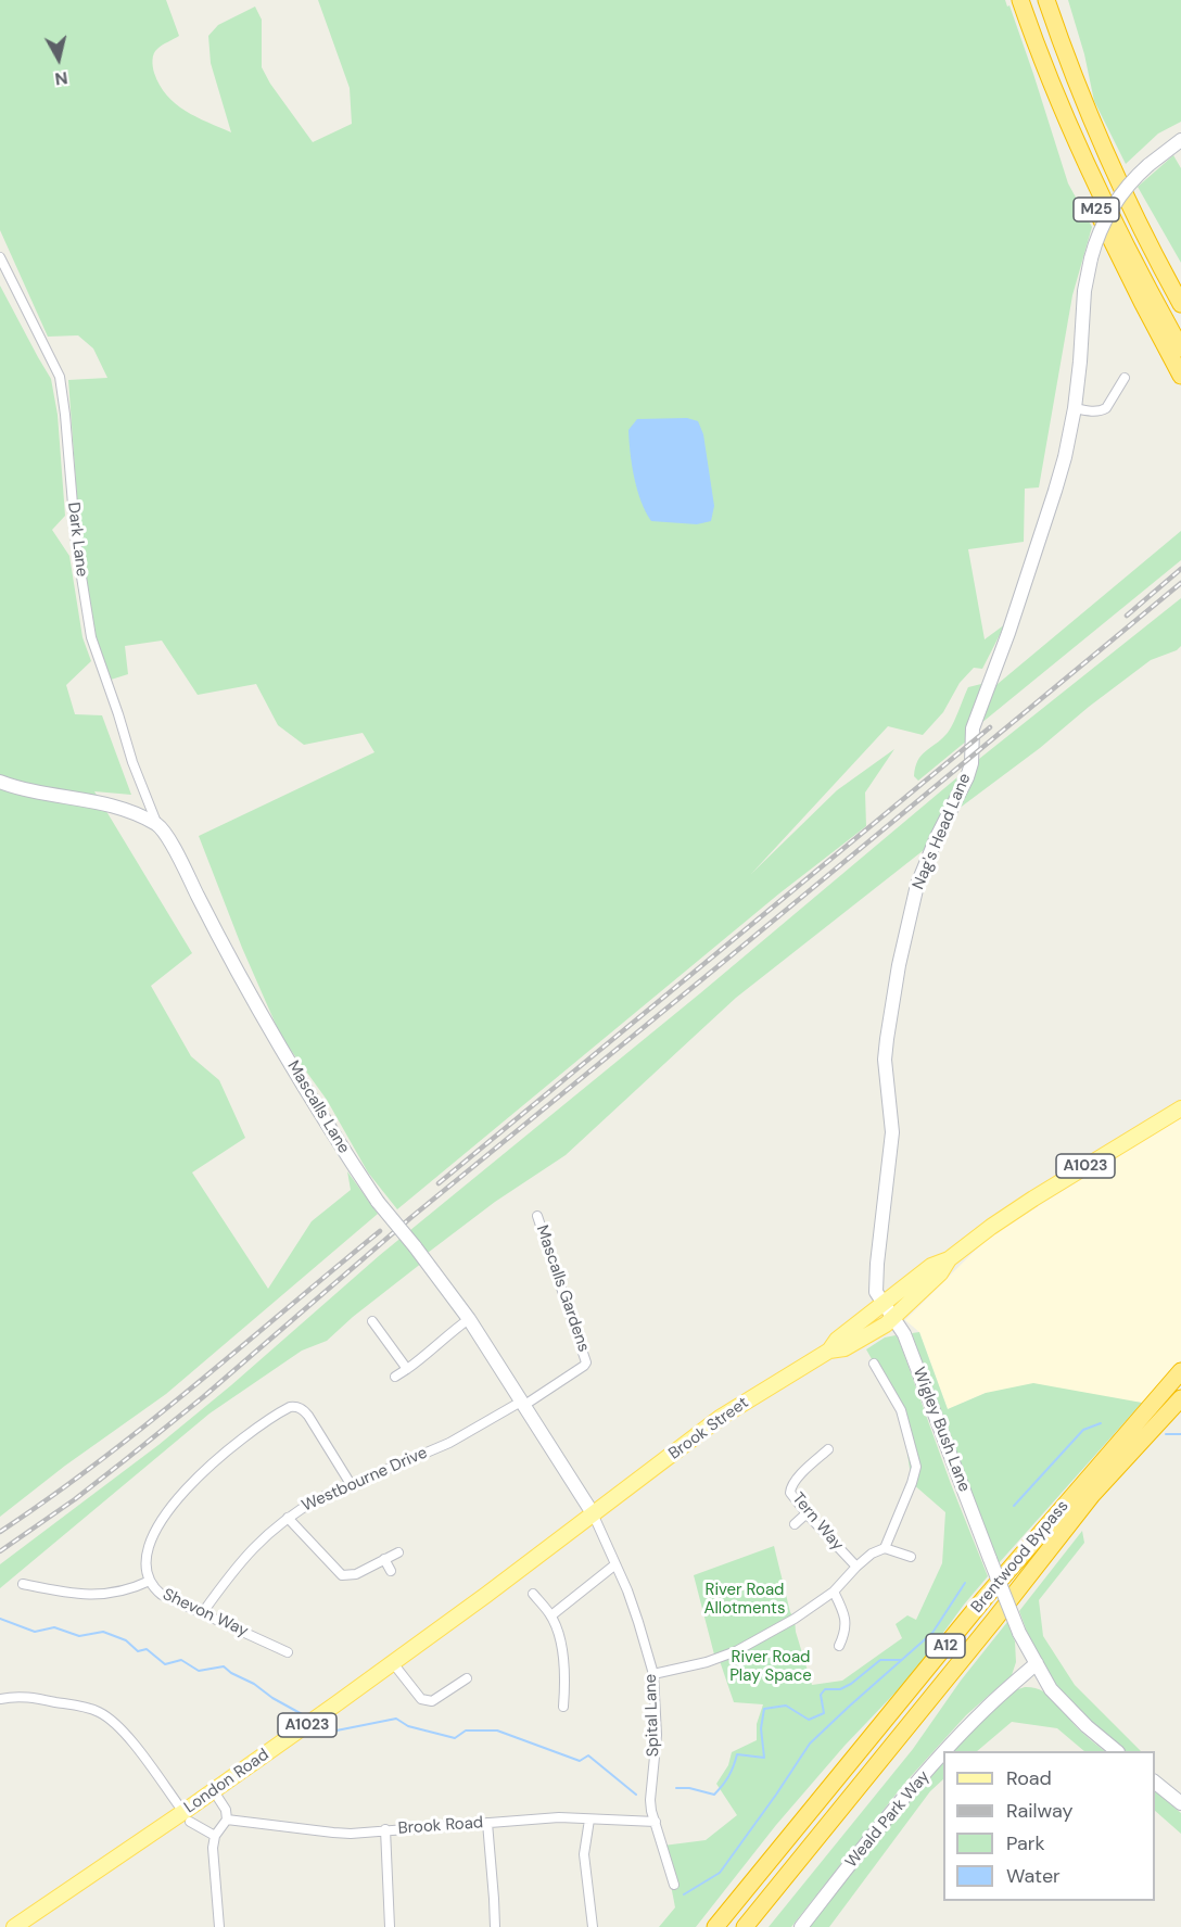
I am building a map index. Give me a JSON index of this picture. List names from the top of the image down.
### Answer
{
  "streets": {
    "highway": ["M25", "Brentwood Bypass", "A12"],
    "main road": ["A1023", "Brook Street", "London Road"],
    "street": [
      "Dark Lane",
      "Nag's Head Lane",
      "Mascalls Lane",
      "Mascalls Gardens",
      "Wigley Bush Lane",
      "Westbourne Drive",
      "Tern Way",
      "Shevon Way",
      "Spital Lane",
      "Weald Park Way",
      "Brook Road"
    ]
  },
  "crossings": [
    ["Dark Lane", "Mascalls Lane"],
    ["Nag's Head Lane", "Brook Street"],
    ["Nag's Head Lane", "Wigley Bush Lane"],
    ["Mascalls Lane", "Mascalls Gardens"],
    ["Mascalls Lane", "Brook Street"],
    ["Mascalls Lane", "Westbourne Drive"],
    ["Mascalls Lane", "Spital Lane"],
    ["Mascalls Lane", "London Road"],
    ["Mascalls Gardens", "Westbourne Drive"],
    ["Brook Street", "Wigley Bush Lane"],
    ["Brook Street", "Spital Lane"],
    ["Brook Street", "London Road"],
    ["Wigley Bush Lane", "Weald Park Way"],
    ["Westbourne Drive", "Shevon Way"],
    ["Spital Lane", "London Road"],
    ["Spital Lane", "Brook Road"]
  ],
  "parks": ["River Road Allotments", "River Road Play Space"],
  "legend": [
    "Road",
    "Railway",
    "Park",
    "Water"
  ],
  "north": "bottom"
}
